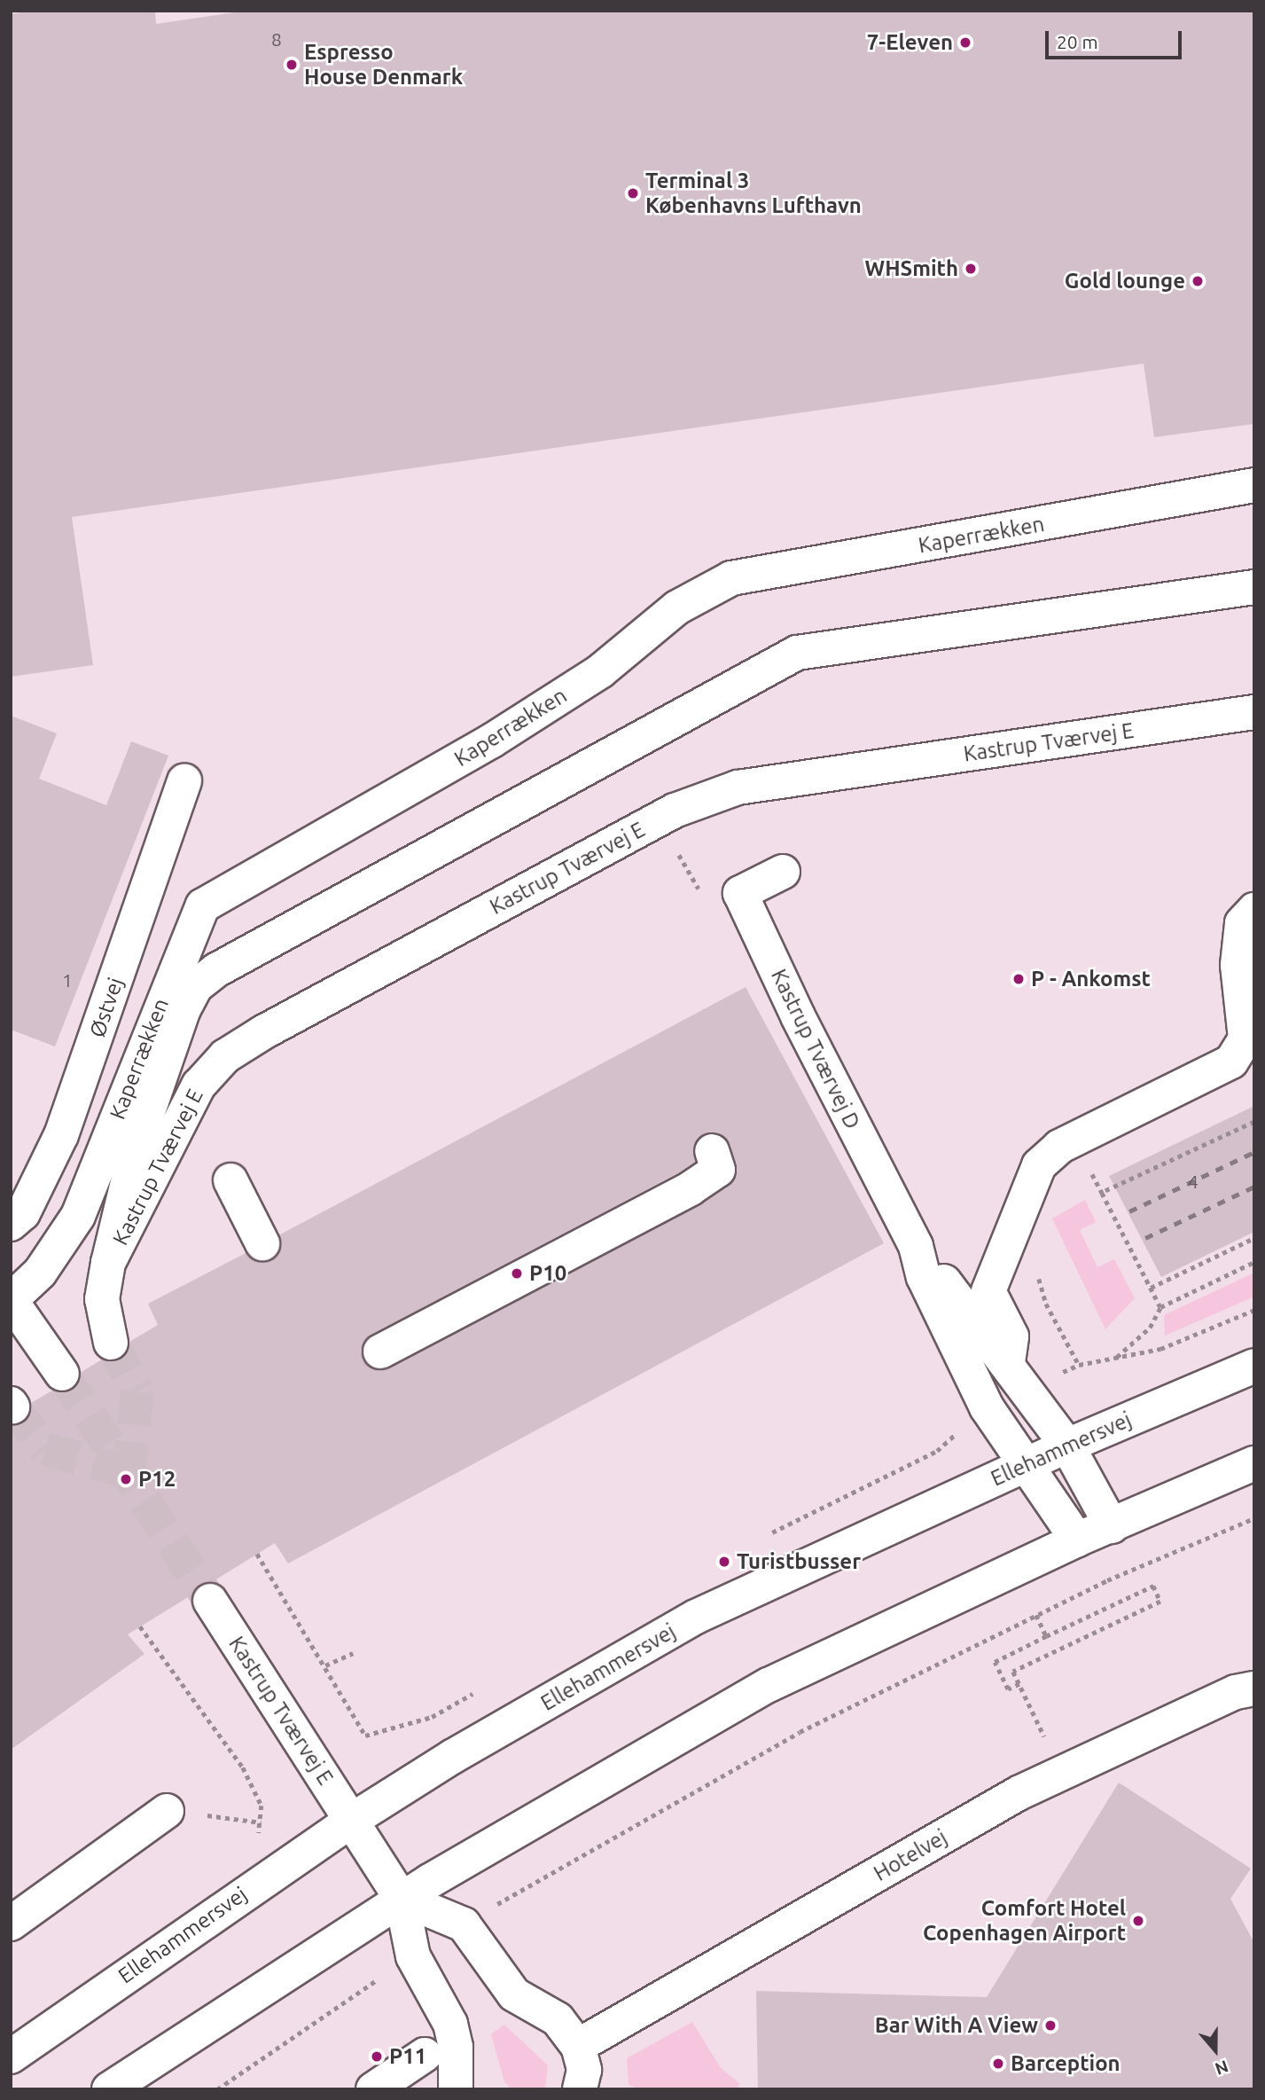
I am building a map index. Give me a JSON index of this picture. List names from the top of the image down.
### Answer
{
  "streets": {
    "street": [
      "Kaperrækken",
      "Kastrup Tværvej E",
      "Østvej",
      "Kastrup Tværvej D",
      "Ellehammersvej",
      "Hotelvej"
    ]
  },
  "crossings": [
    ["Kaperrækken", "Kastrup Tværvej E"],
    ["Kastrup Tværvej E", "Ellehammersvej"],
    ["Kastrup Tværvej D", "Ellehammersvej"]
  ],
  "places": [
    "7-Eleven",
    "Espresso House Denmark",
    "Terminal 3 Københavns Lufthavn",
    "WHSmith",
    "Gold lounge",
    "P - Ankomst",
    "P10",
    "P12",
    "Turistbusser",
    "Comfort Hotel Copenhagen Airport",
    "Bar With A View",
    "P11",
    "Barception"
  ],
  "house_numbers": ["8", "1", "4"],
  "scale_bar": "20 m",
  "north": "bottom"
}
